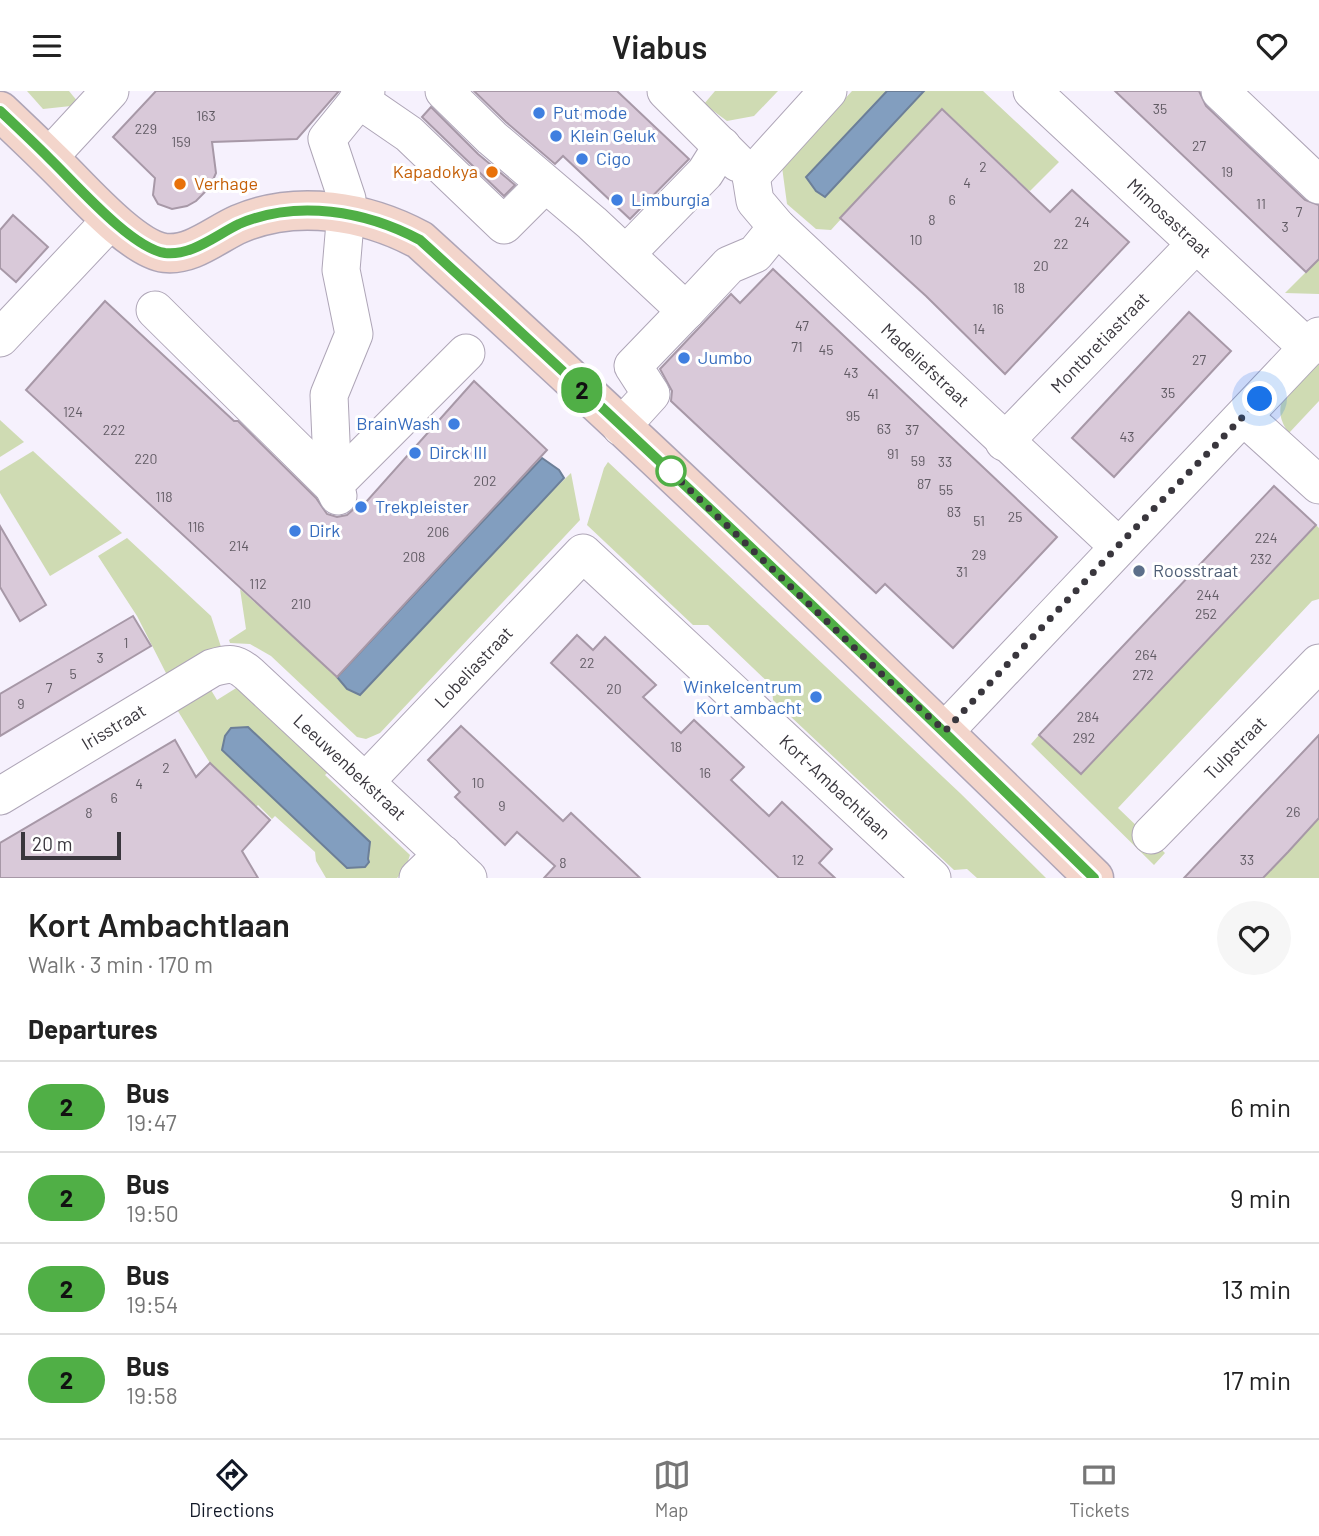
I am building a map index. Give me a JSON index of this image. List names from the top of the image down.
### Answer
{
  "streets": {
    "street": [
      "Mimosastraat",
      "Montbretiastraat",
      "Madeliefstraat",
      "Lobeliastraat",
      "Irisstraat",
      "Tulpstraat",
      "Leeuwenbekstraat",
      "Kort-Ambachtlaan"
    ]
  },
  "crossings": [
    ["Mimosastraat", "Montbretiastraat"],
    ["Montbretiastraat", "Madeliefstraat"],
    ["Lobeliastraat", "Leeuwenbekstraat"],
    ["Lobeliastraat", "Kort-Ambachtlaan"],
    ["Irisstraat", "Leeuwenbekstraat"]
  ],
  "places": [
    "Put mode",
    "Klein Geluk",
    "Cigo",
    "Kapadokya",
    "Verhage",
    "Limburgia",
    "Jumbo",
    "BrainWash",
    "Dirck III",
    "Trekpleister",
    "Dirk",
    "Roosstraat",
    "Winkelcentrum Kort ambacht"
  ],
  "lines": ["bus line 2"],
  "house_numbers": [
    "35",
    "163",
    "229",
    "159",
    "27",
    "2",
    "19",
    "4",
    "6",
    "11",
    "7",
    "8",
    "24",
    "3",
    "10",
    "22",
    "20",
    "18",
    "16",
    "47",
    "14",
    "71",
    "45",
    "27",
    "43",
    "35",
    "41",
    "124",
    "95",
    "63",
    "222",
    "37",
    "43",
    "91",
    "220",
    "59",
    "33",
    "202",
    "87",
    "55",
    "118",
    "83",
    "25",
    "51",
    "116",
    "206",
    "224",
    "214",
    "29",
    "208",
    "232",
    "31",
    "112",
    "244",
    "210",
    "252",
    "1",
    "264",
    "3",
    "22",
    "5",
    "272",
    "7",
    "20",
    "9",
    "284",
    "292",
    "18",
    "2",
    "16",
    "10",
    "4",
    "6",
    "9",
    "26",
    "8",
    "12",
    "33",
    "8"
  ],
  "scale_bar": "20 m",
  "page": {
    "header": "Viabus",
    "on_map": "2",
    "scale": "20 m",
    "heading": [
      ["Kort Ambachtlaan", "Walk · 3 min · 170 m"],
      "Departures"
    ],
    "list": [
      {
        "mark": "2",
        "name": "Bus",
        "note": "19:47",
        "value": "6 min"
      },
      {
        "mark": "2",
        "name": "Bus",
        "note": "19:50",
        "value": "9 min"
      },
      {
        "mark": "2",
        "name": "Bus",
        "note": "19:54",
        "value": "13 min"
      },
      {
        "mark": "2",
        "name": "Bus",
        "note": "19:58",
        "value": "17 min"
      }
    ],
    "tabs": ["Directions", "Map", "Tickets"]
  }
}
